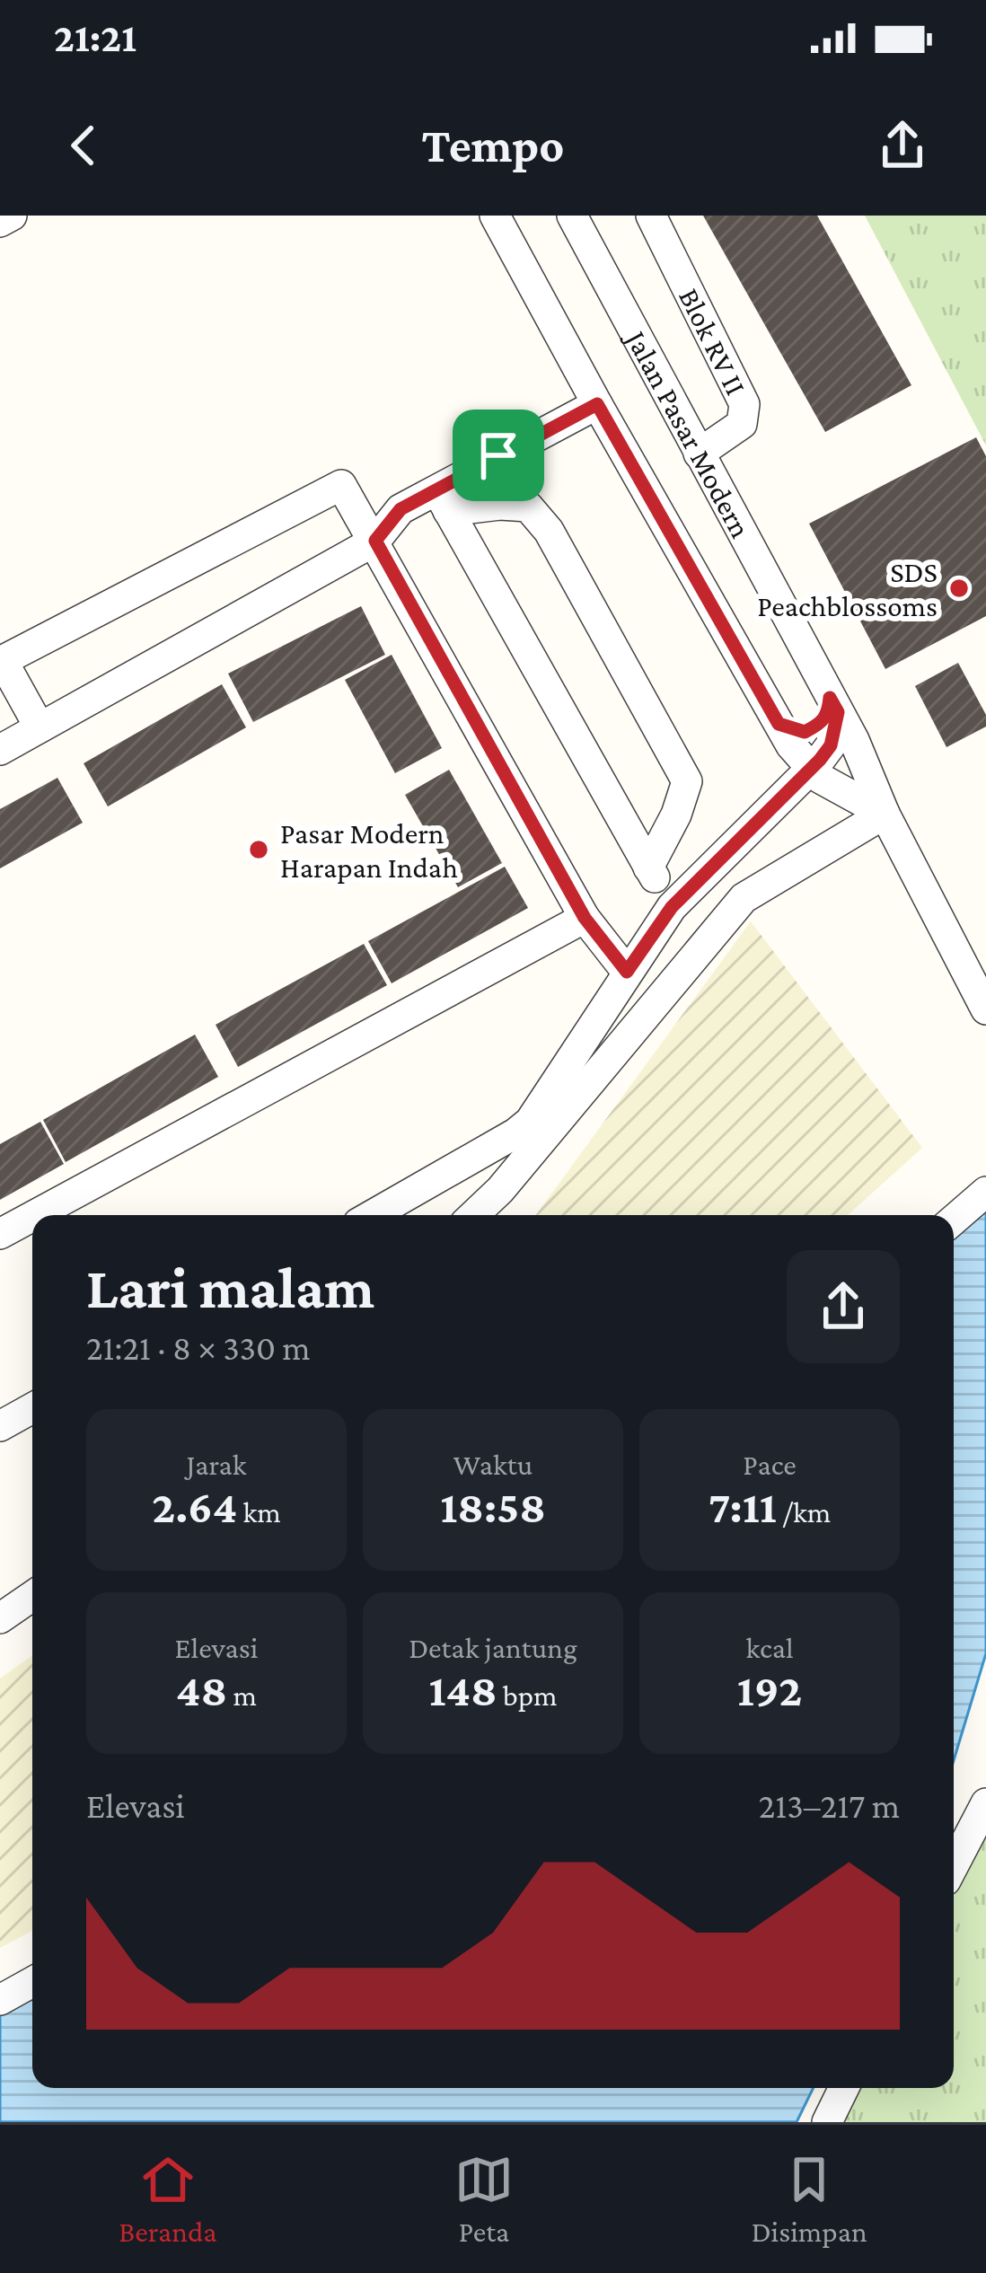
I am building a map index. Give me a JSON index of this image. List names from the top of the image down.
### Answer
{
  "streets": {
    "street": ["Blok RV II", "Jalan Pasar Modern"]
  },
  "crossings": [
    ["Blok RV II", "Jalan Pasar Modern"]
  ],
  "places": ["SDS Peachblossoms", "Pasar Modern Harapan Indah"],
  "page": {
    "status": "21:21",
    "header": "Tempo",
    "heading": ["Lari malam", "21:21 · 8 × 330 m"],
    "stats": [
      ["Jarak", "2.64 km"],
      ["Waktu", "18:58"],
      ["Pace", "7:11 /km"],
      ["Elevasi", "48 m"],
      ["Detak jantung", "148 bpm"],
      ["kcal", "192"]
    ],
    "chart": ["Elevasi", "213–217 m"],
    "tabs": ["Beranda", "Peta", "Disimpan"]
  }
}
